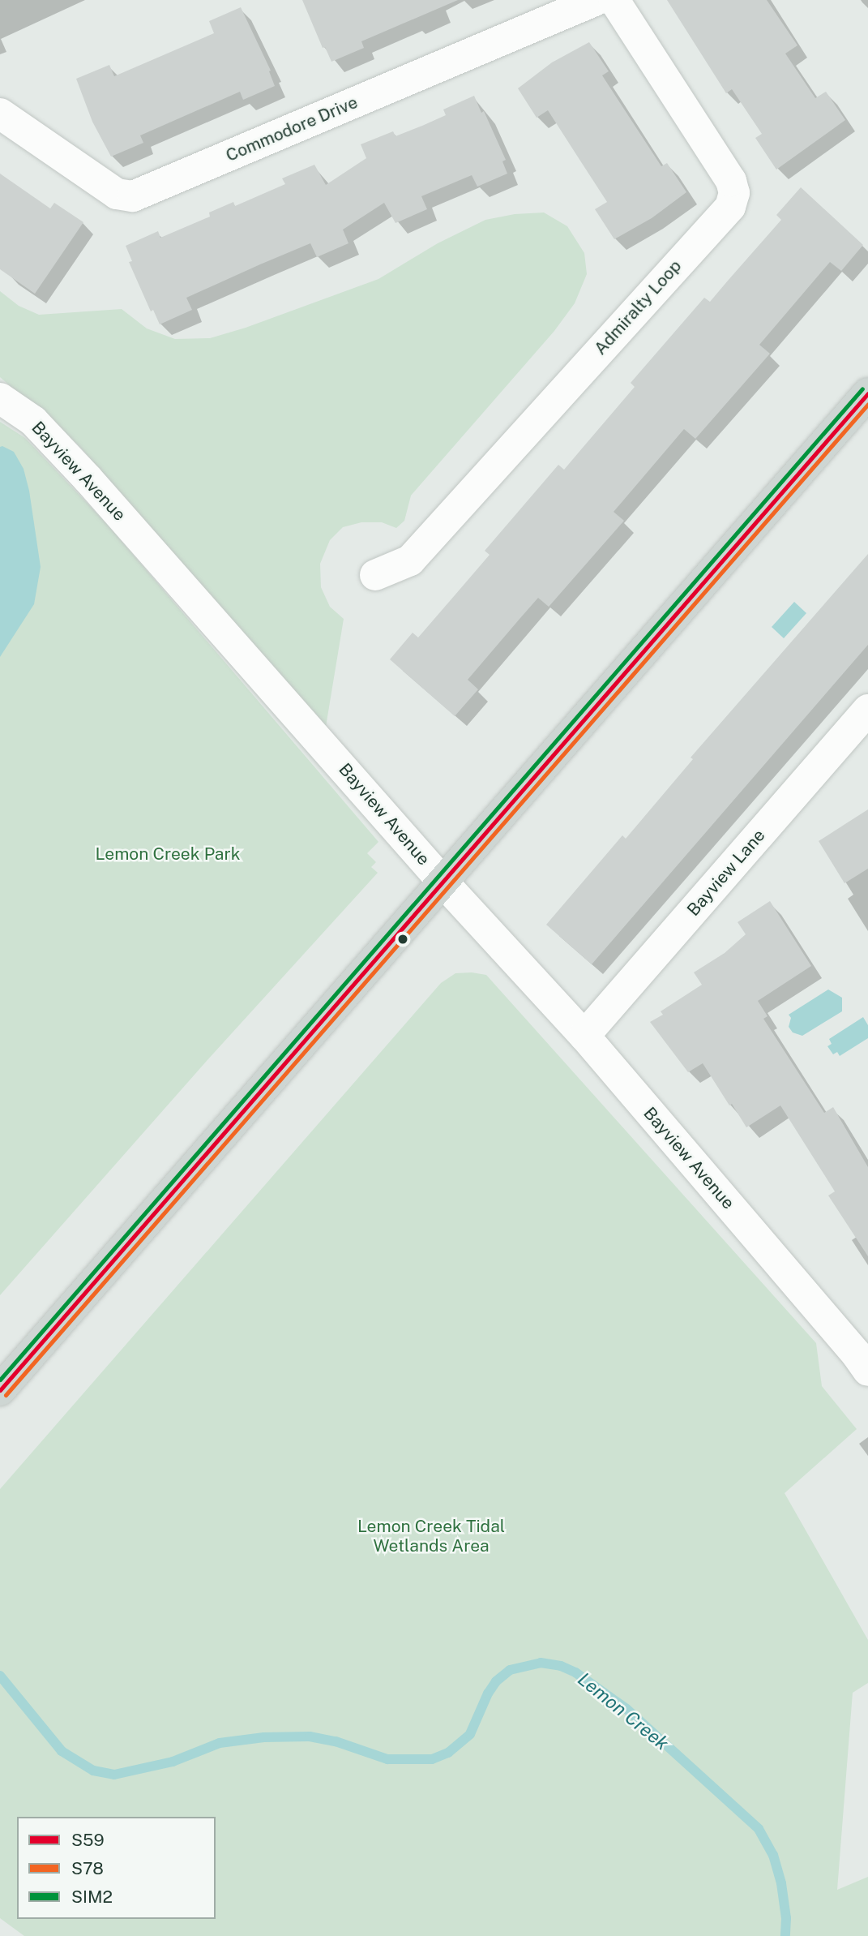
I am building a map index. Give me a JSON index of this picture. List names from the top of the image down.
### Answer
{
  "streets": {
    "street": [
      "Commodore Drive",
      "Admiralty Loop",
      "Bayview Avenue",
      "Bayview Lane"
    ]
  },
  "crossings": [
    ["Bayview Avenue", "Bayview Lane"]
  ],
  "water": ["Lemon Creek"],
  "parks": ["Lemon Creek Park", "Lemon Creek Tidal Wetlands Area"],
  "lines": ["transit line SIM2", "transit line S59", "transit line S78"],
  "legend": ["S59", "S78", "SIM2"]
}
